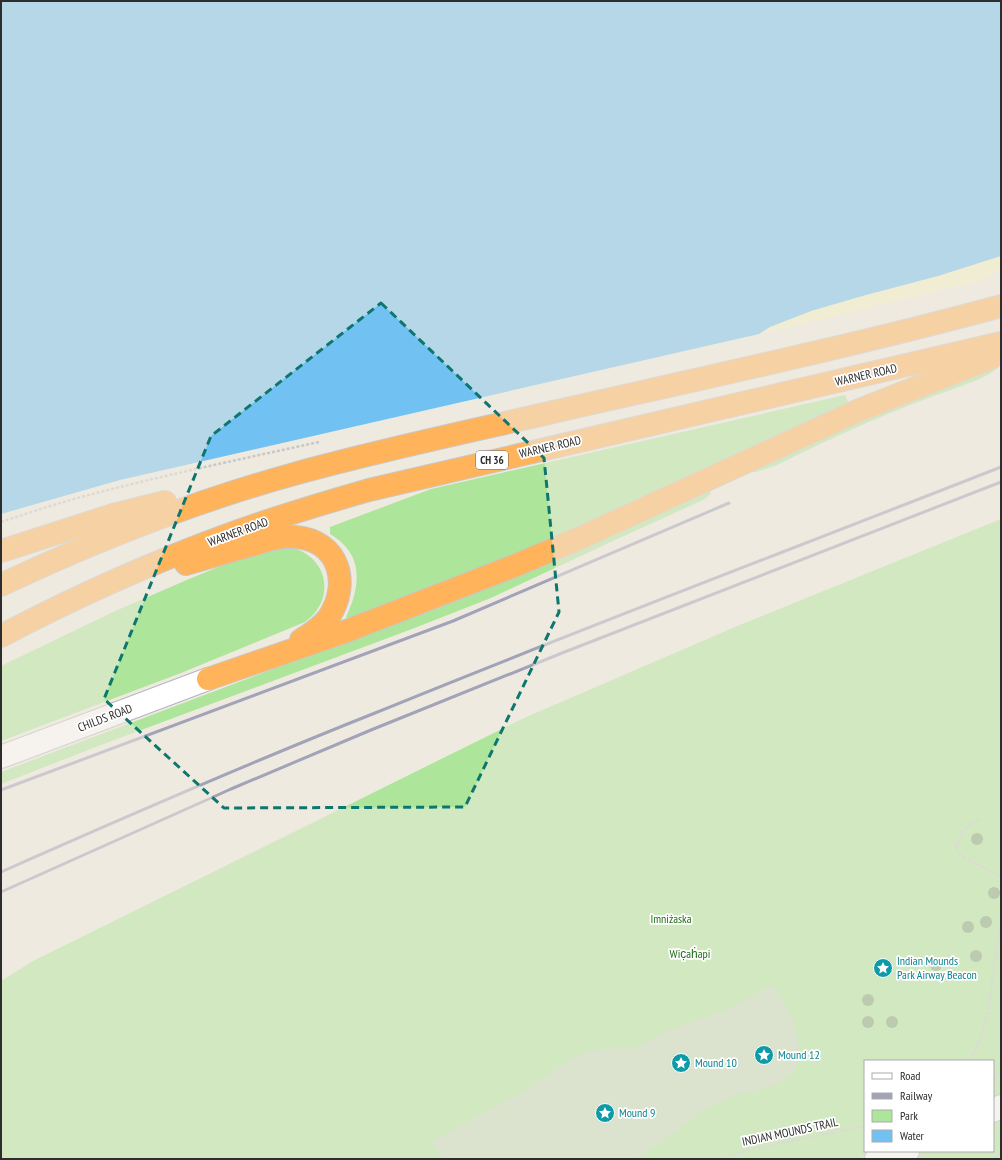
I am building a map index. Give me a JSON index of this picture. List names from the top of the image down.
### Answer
{
  "streets": {
    "highway": ["WARNER ROAD", "CH 36"],
    "street": ["CHILDS ROAD"],
    "path": ["INDIAN MOUNDS TRAIL"]
  },
  "parks": ["Imniżaska", "Wic̣aḣapi"],
  "places": {
    "place": [
      "Indian Mounds Park Airway Beacon",
      "Mound 12",
      "Mound 10",
      "Mound 9"
    ]
  },
  "legend": [
    "Road",
    "Railway",
    "Park",
    "Water"
  ]
}
